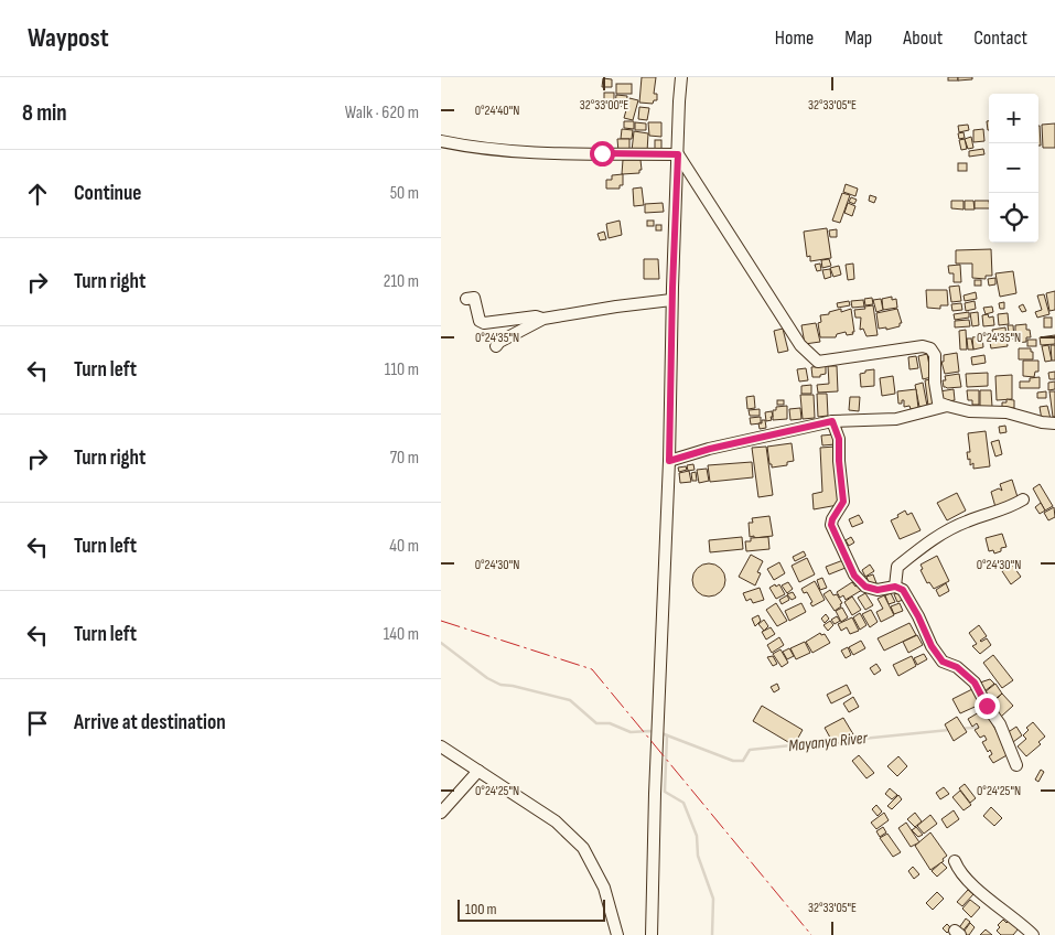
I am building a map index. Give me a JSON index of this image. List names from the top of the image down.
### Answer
{
  "water": ["Mayanya River"],
  "scale_bar": "100 m",
  "page": {
    "header": "Waypost",
    "nav": [
      "Home",
      "Map",
      "About",
      "Contact"
    ],
    "heading": ["8 min", "Walk · 620 m"],
    "map_buttons": ["+", "−"],
    "list": [
      ["Continue", "50 m"],
      ["Turn right", "210 m"],
      ["Turn left", "110 m"],
      ["Turn right", "70 m"],
      ["Turn left", "40 m"],
      ["Turn left", "140 m"],
      "Arrive at destination"
    ],
    "scale": "100 m"
  },
  "coordinates": [
    "32°33'00\"E",
    "32°33'05\"E",
    "0°24'40\"N",
    "0°24'35\"N",
    "0°24'30\"N",
    "0°24'25\"N"
  ]
}
